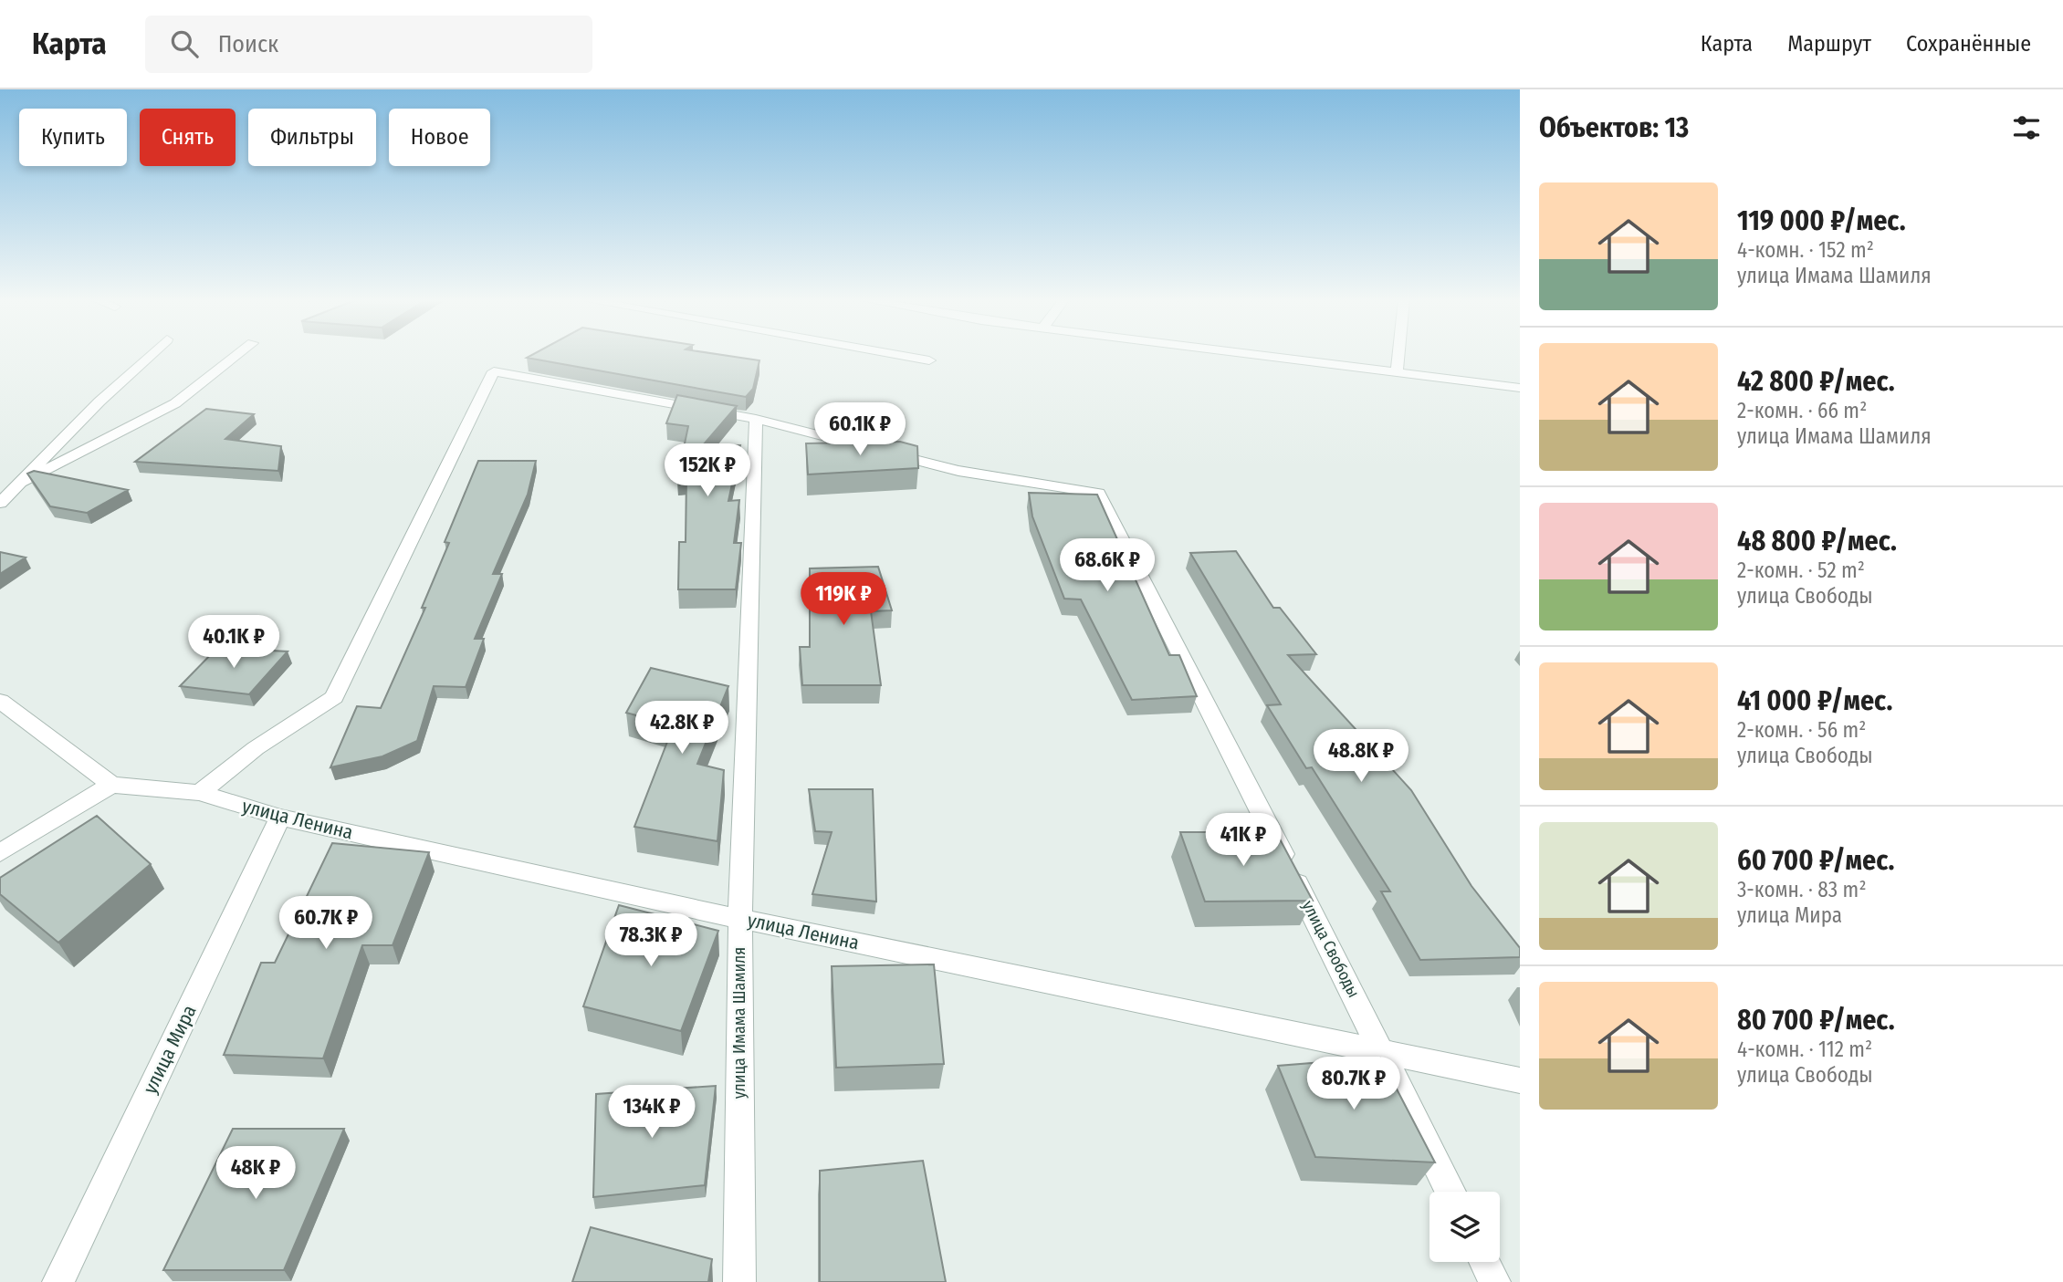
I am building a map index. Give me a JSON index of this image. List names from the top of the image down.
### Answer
{
  "streets": {
    "street": [
      "улица Ленина",
      "улица Свободы",
      "улица Имама Шамиля",
      "улица Мира"
    ]
  },
  "crossings": [
    ["улица Ленина", "улица Свободы"],
    ["улица Ленина", "улица Имама Шамиля"],
    ["улица Ленина", "улица Мира"],
    ["улица Свободы", "улица Имама Шамиля"]
  ],
  "page": {
    "header": "Карта",
    "search": "Поиск",
    "nav": ["Карта", "Маршрут", "Сохранённые"],
    "heading": "Объектов: 13",
    "chip": [
      "Купить",
      "Снять",
      "Фильтры",
      "Новое"
    ],
    "list": [
      {
        "name": "119 000 ₽/мес.",
        "note": "4-комн. · 152 m² · улица Имама Шамиля"
      },
      {
        "name": "42 800 ₽/мес.",
        "note": "2-комн. · 66 m² · улица Имама Шамиля"
      },
      {
        "name": "48 800 ₽/мес.",
        "note": "2-комн. · 52 m² · улица Свободы"
      },
      {
        "name": "41 000 ₽/мес.",
        "note": "2-комн. · 56 m² · улица Свободы"
      },
      {
        "name": "60 700 ₽/мес.",
        "note": "3-комн. · 83 m² · улица Мира"
      },
      {
        "name": "80 700 ₽/мес.",
        "note": "4-комн. · 112 m² · улица Свободы"
      }
    ],
    "price": [
      "60.1K ₽",
      "152K ₽",
      "68.6K ₽",
      "119K ₽",
      "40.1K ₽",
      "42.8K ₽",
      "48.8K ₽",
      "41K ₽",
      "60.7K ₽",
      "78.3K ₽",
      "80.7K ₽",
      "134K ₽",
      "48K ₽"
    ]
  }
}
